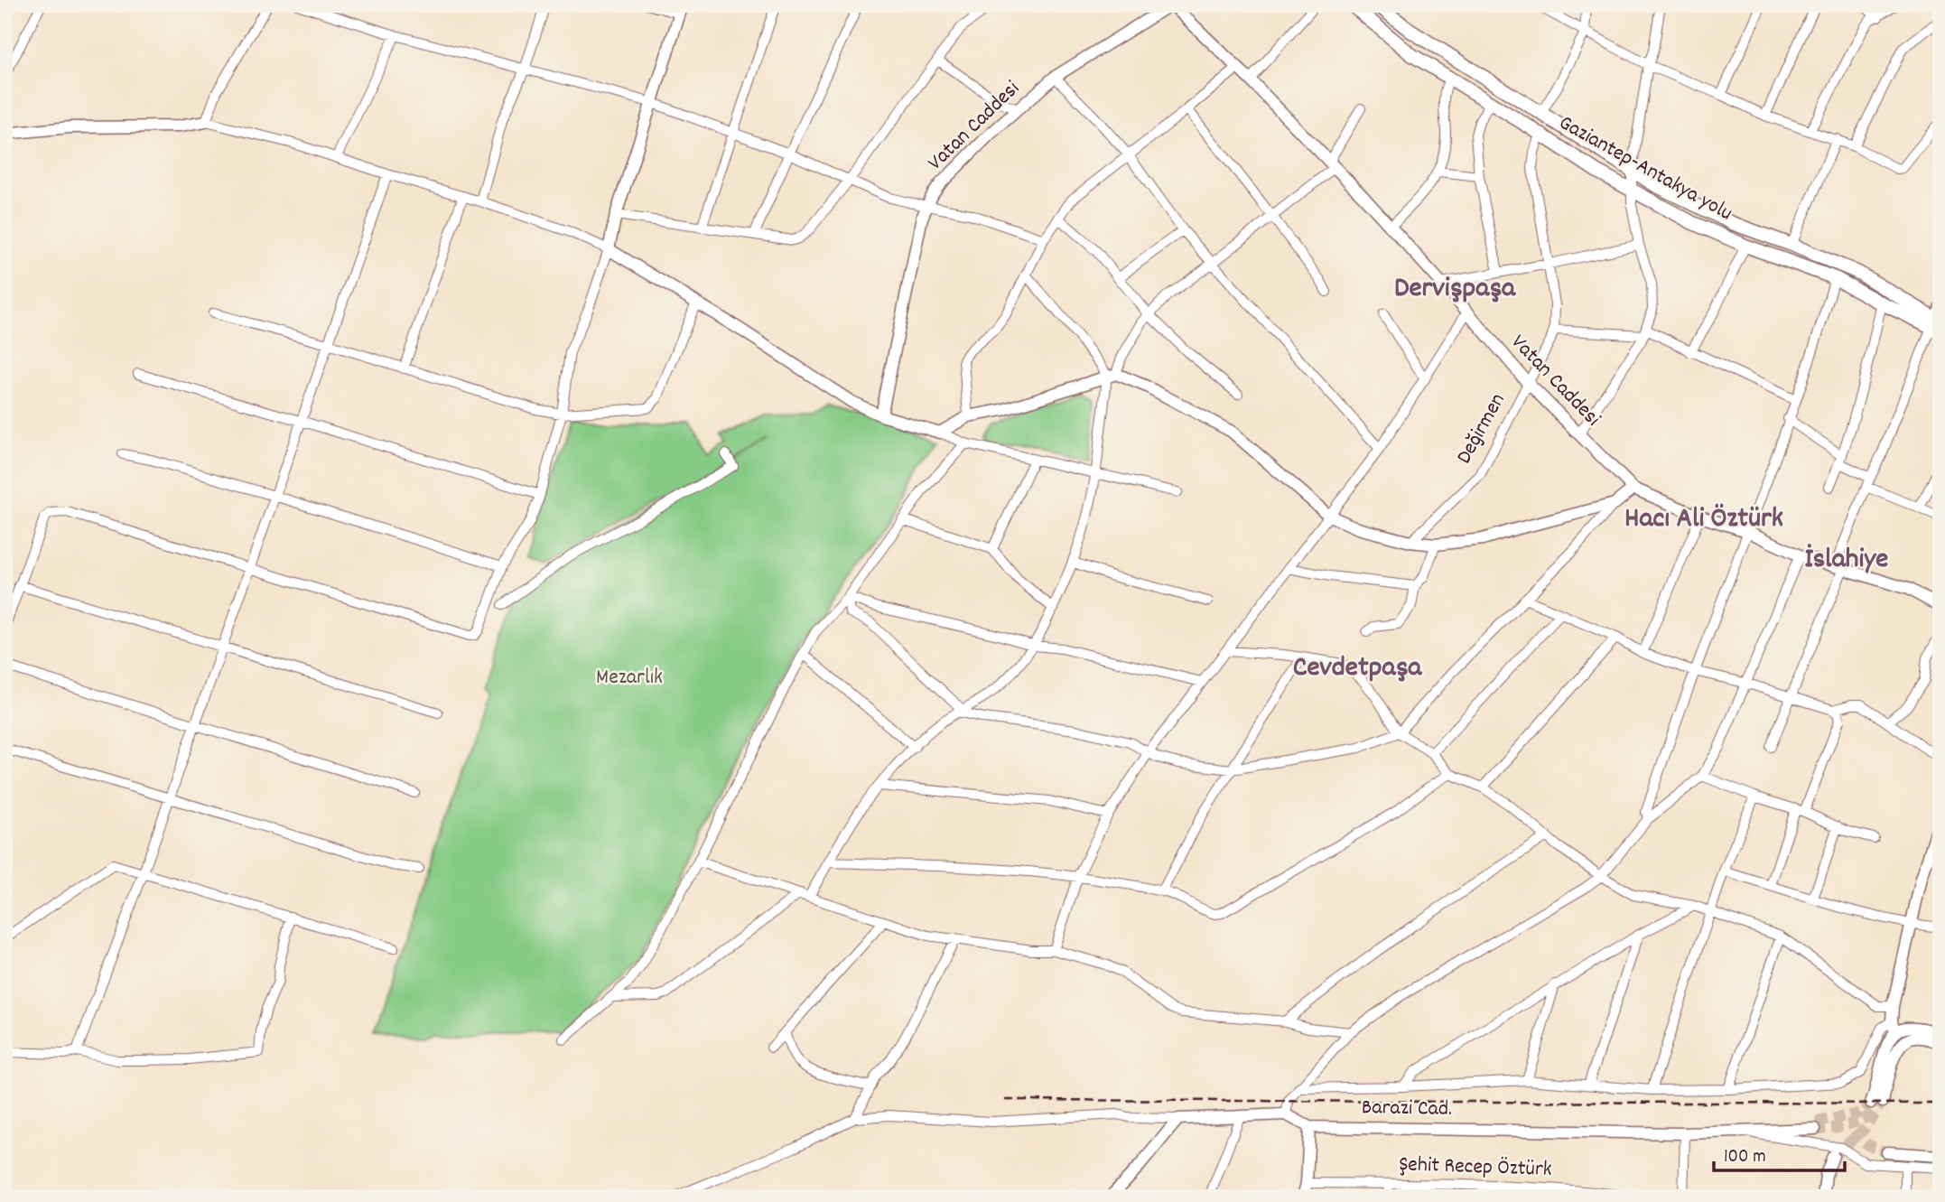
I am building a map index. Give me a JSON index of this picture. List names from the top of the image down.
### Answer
{
  "streets": {
    "main road": ["Gaziantep-Antakya yolu"],
    "street": [
      "Vatan Caddesi",
      "Değirmen",
      "Barazi Cad.",
      "Şehit Recep Öztürk"
    ]
  },
  "crossings": [
    ["Vatan Caddesi", "Değirmen"]
  ],
  "districts": [
    "Dervişpaşa",
    "Hacı Ali Öztürk",
    "İslahiye",
    "Cevdetpaşa"
  ],
  "parks": ["Mezarlık"],
  "scale_bar": "100 m"
}
